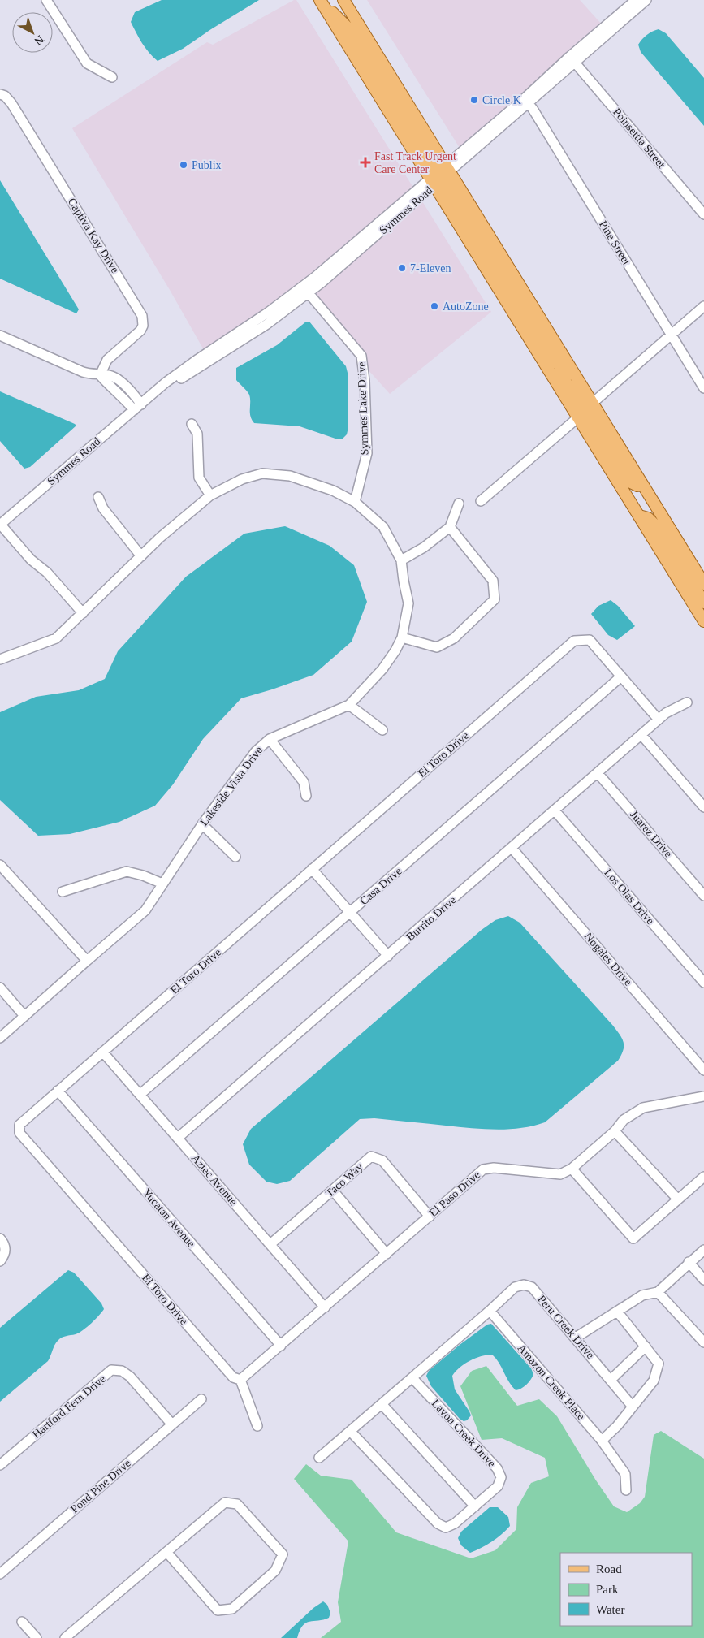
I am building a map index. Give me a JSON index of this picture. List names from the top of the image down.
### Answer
{
  "streets": {
    "street": [
      "Poinsettia Street",
      "Symmes Road",
      "Captiva Kay Drive",
      "Pine Street",
      "Symmes Lake Drive",
      "El Toro Drive",
      "Lakeside Vista Drive",
      "Juarez Drive",
      "Casa Drive",
      "Los Olas Drive",
      "Burrito Drive",
      "Nogales Drive",
      "Aztec Avenue",
      "Taco Way",
      "El Paso Drive",
      "Yucatan Avenue",
      "Peru Creek Drive",
      "Amazon Creek Place",
      "Hartford Fern Drive",
      "Lavon Creek Drive",
      "Pond Pine Drive"
    ]
  },
  "crossings": [
    ["Poinsettia Street", "Symmes Road"],
    ["Symmes Road", "Pine Street"],
    ["Symmes Road", "Symmes Lake Drive"],
    ["Symmes Lake Drive", "Lakeside Vista Drive"],
    ["El Toro Drive", "Casa Drive"],
    ["El Toro Drive", "Burrito Drive"],
    ["El Toro Drive", "Aztec Avenue"],
    ["El Toro Drive", "El Paso Drive"],
    ["El Toro Drive", "Yucatan Avenue"],
    ["Juarez Drive", "Burrito Drive"],
    ["Casa Drive", "Aztec Avenue"],
    ["Los Olas Drive", "Burrito Drive"],
    ["Burrito Drive", "Nogales Drive"],
    ["Burrito Drive", "Aztec Avenue"],
    ["Aztec Avenue", "Taco Way"],
    ["Aztec Avenue", "El Paso Drive"],
    ["Taco Way", "El Paso Drive"],
    ["El Paso Drive", "Yucatan Avenue"],
    ["Peru Creek Drive", "Amazon Creek Place"],
    ["Hartford Fern Drive", "Pond Pine Drive"]
  ],
  "places": {
    "other": [
      "Circle K",
      "Publix",
      "7-Eleven",
      "AutoZone"
    ],
    "health": ["Fast Track Urgent Care Center"]
  },
  "legend": ["Road", "Park", "Water"],
  "north": "bottom right"
}
